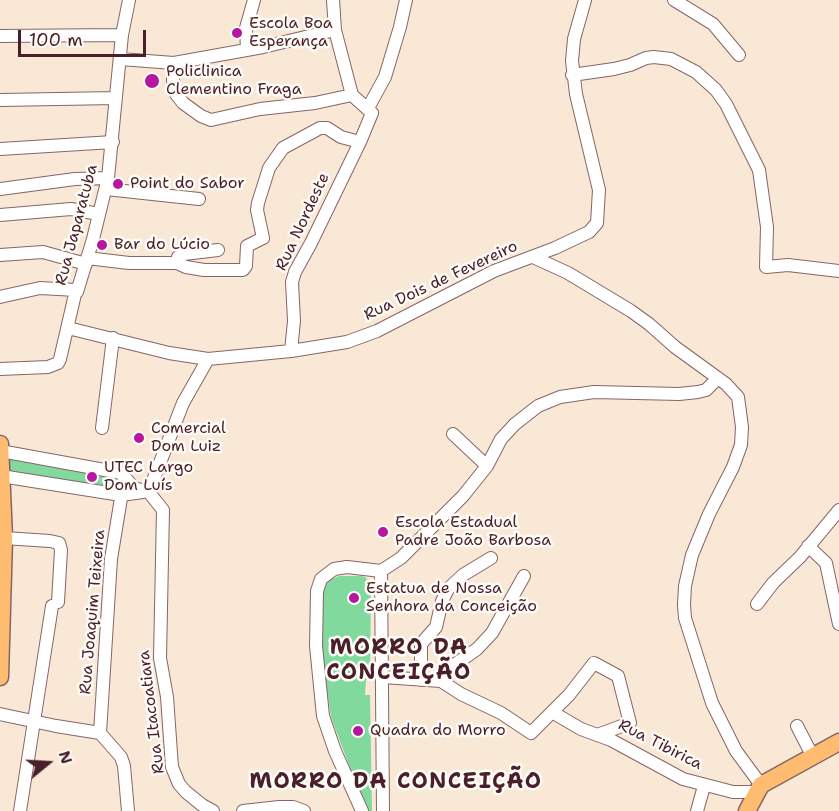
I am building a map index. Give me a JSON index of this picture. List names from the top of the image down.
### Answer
{
  "streets": {
    "street": [
      "Rua Nordeste",
      "Rua Japaratuba",
      "Rua Dois de Fevereiro",
      "Rua Joaquim Teixeira",
      "Rua Itacoatiara",
      "Rua Tibirica"
    ]
  },
  "crossings": [
    ["Rua Nordeste", "Rua Dois de Fevereiro"],
    ["Rua Japaratuba", "Rua Dois de Fevereiro"]
  ],
  "districts": ["MORRO DA CONCEIÇÃO", "MORRO DA CONCEIÇÃO"],
  "places": [
    "Escola Boa Esperança",
    "Policlinica Clementino Fraga",
    "Point do Sabor",
    "Bar do Lúcio",
    "Comercial Dom Luiz",
    "UTEC Largo Dom Luís",
    "Escola Estadual Padre João Barbosa",
    "Estatua de Nossa Senhora da Conceição",
    "Quadra do Morro"
  ],
  "scale_bar": "100 m",
  "north": "right"
}
